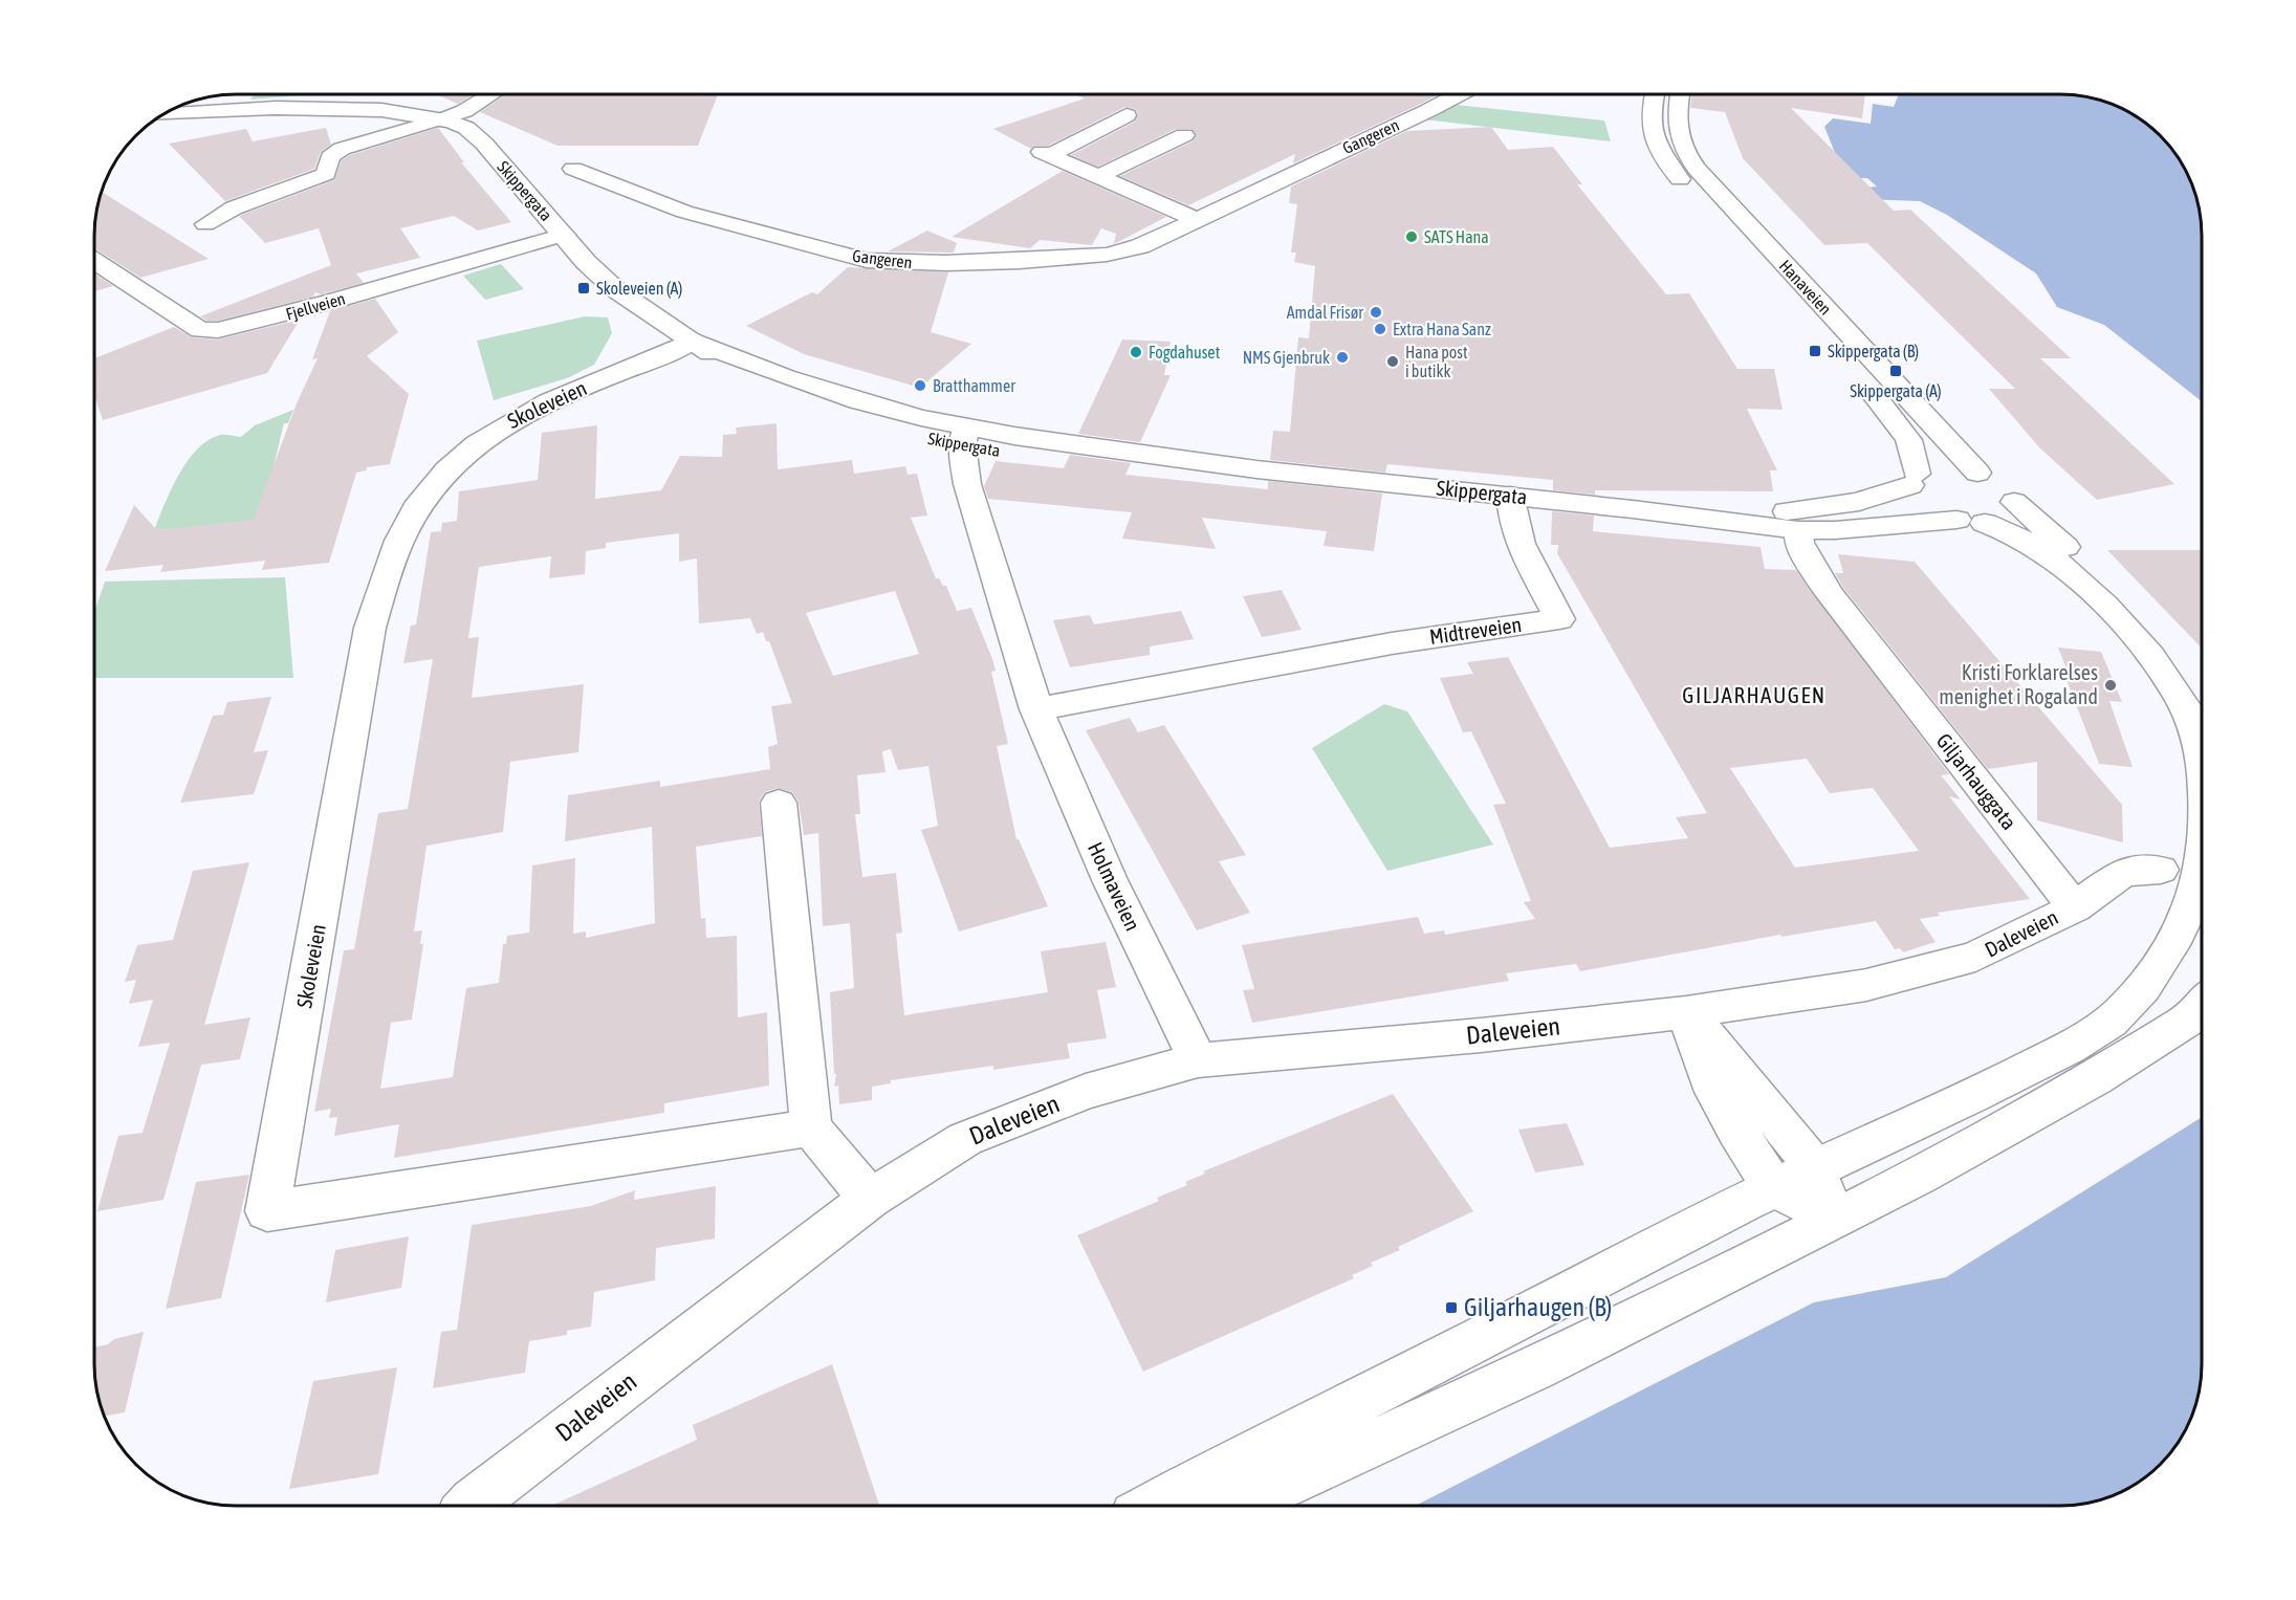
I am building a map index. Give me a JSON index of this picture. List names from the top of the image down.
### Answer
{
  "streets": {
    "street": [
      "Gangeren",
      "Skippergata",
      "Hanaveien",
      "Fjellveien",
      "Skoleveien",
      "Midtreveien",
      "Giljarhauggata",
      "Holmaveien",
      "Daleveien"
    ]
  },
  "crossings": [
    ["Skippergata", "Hanaveien"],
    ["Skippergata", "Fjellveien"],
    ["Skippergata", "Skoleveien"],
    ["Skippergata", "Midtreveien"],
    ["Skippergata", "Giljarhauggata"],
    ["Skippergata", "Holmaveien"],
    ["Midtreveien", "Holmaveien"],
    ["Giljarhauggata", "Daleveien"],
    ["Holmaveien", "Daleveien"]
  ],
  "districts": ["GILJARHAUGEN"],
  "places": {
    "other": [
      "SATS Hana",
      "Amdal Frisør",
      "Extra Hana Sanz",
      "Fogdahuset",
      "NMS Gjenbruk",
      "Hana post i butikk",
      "Bratthammer",
      "Kristi Forklarelses menighet i Rogaland"
    ],
    "transit": [
      "Skoleveien (A)",
      "Skippergata (B)",
      "Skippergata (A)",
      "Giljarhaugen (B)"
    ]
  }
}
